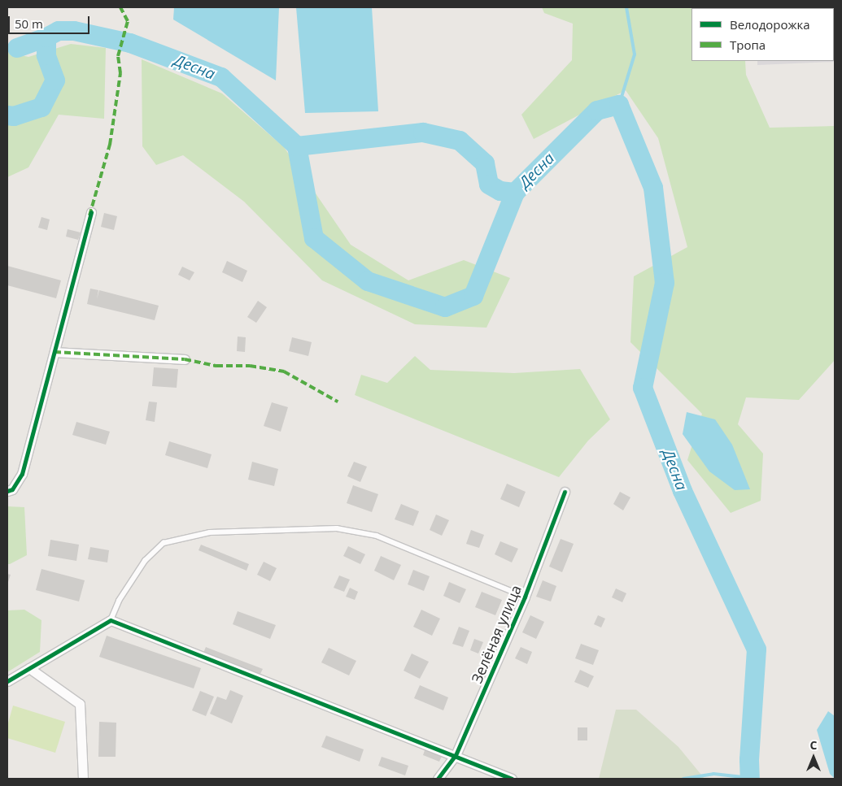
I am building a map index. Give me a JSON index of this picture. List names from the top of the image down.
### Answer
{
  "streets": {
    "street": ["Зелёная улица"]
  },
  "water": ["Десна"],
  "legend": ["Велодорожка", "Тропа"],
  "scale_bar": "50 m",
  "north": "top"
}
